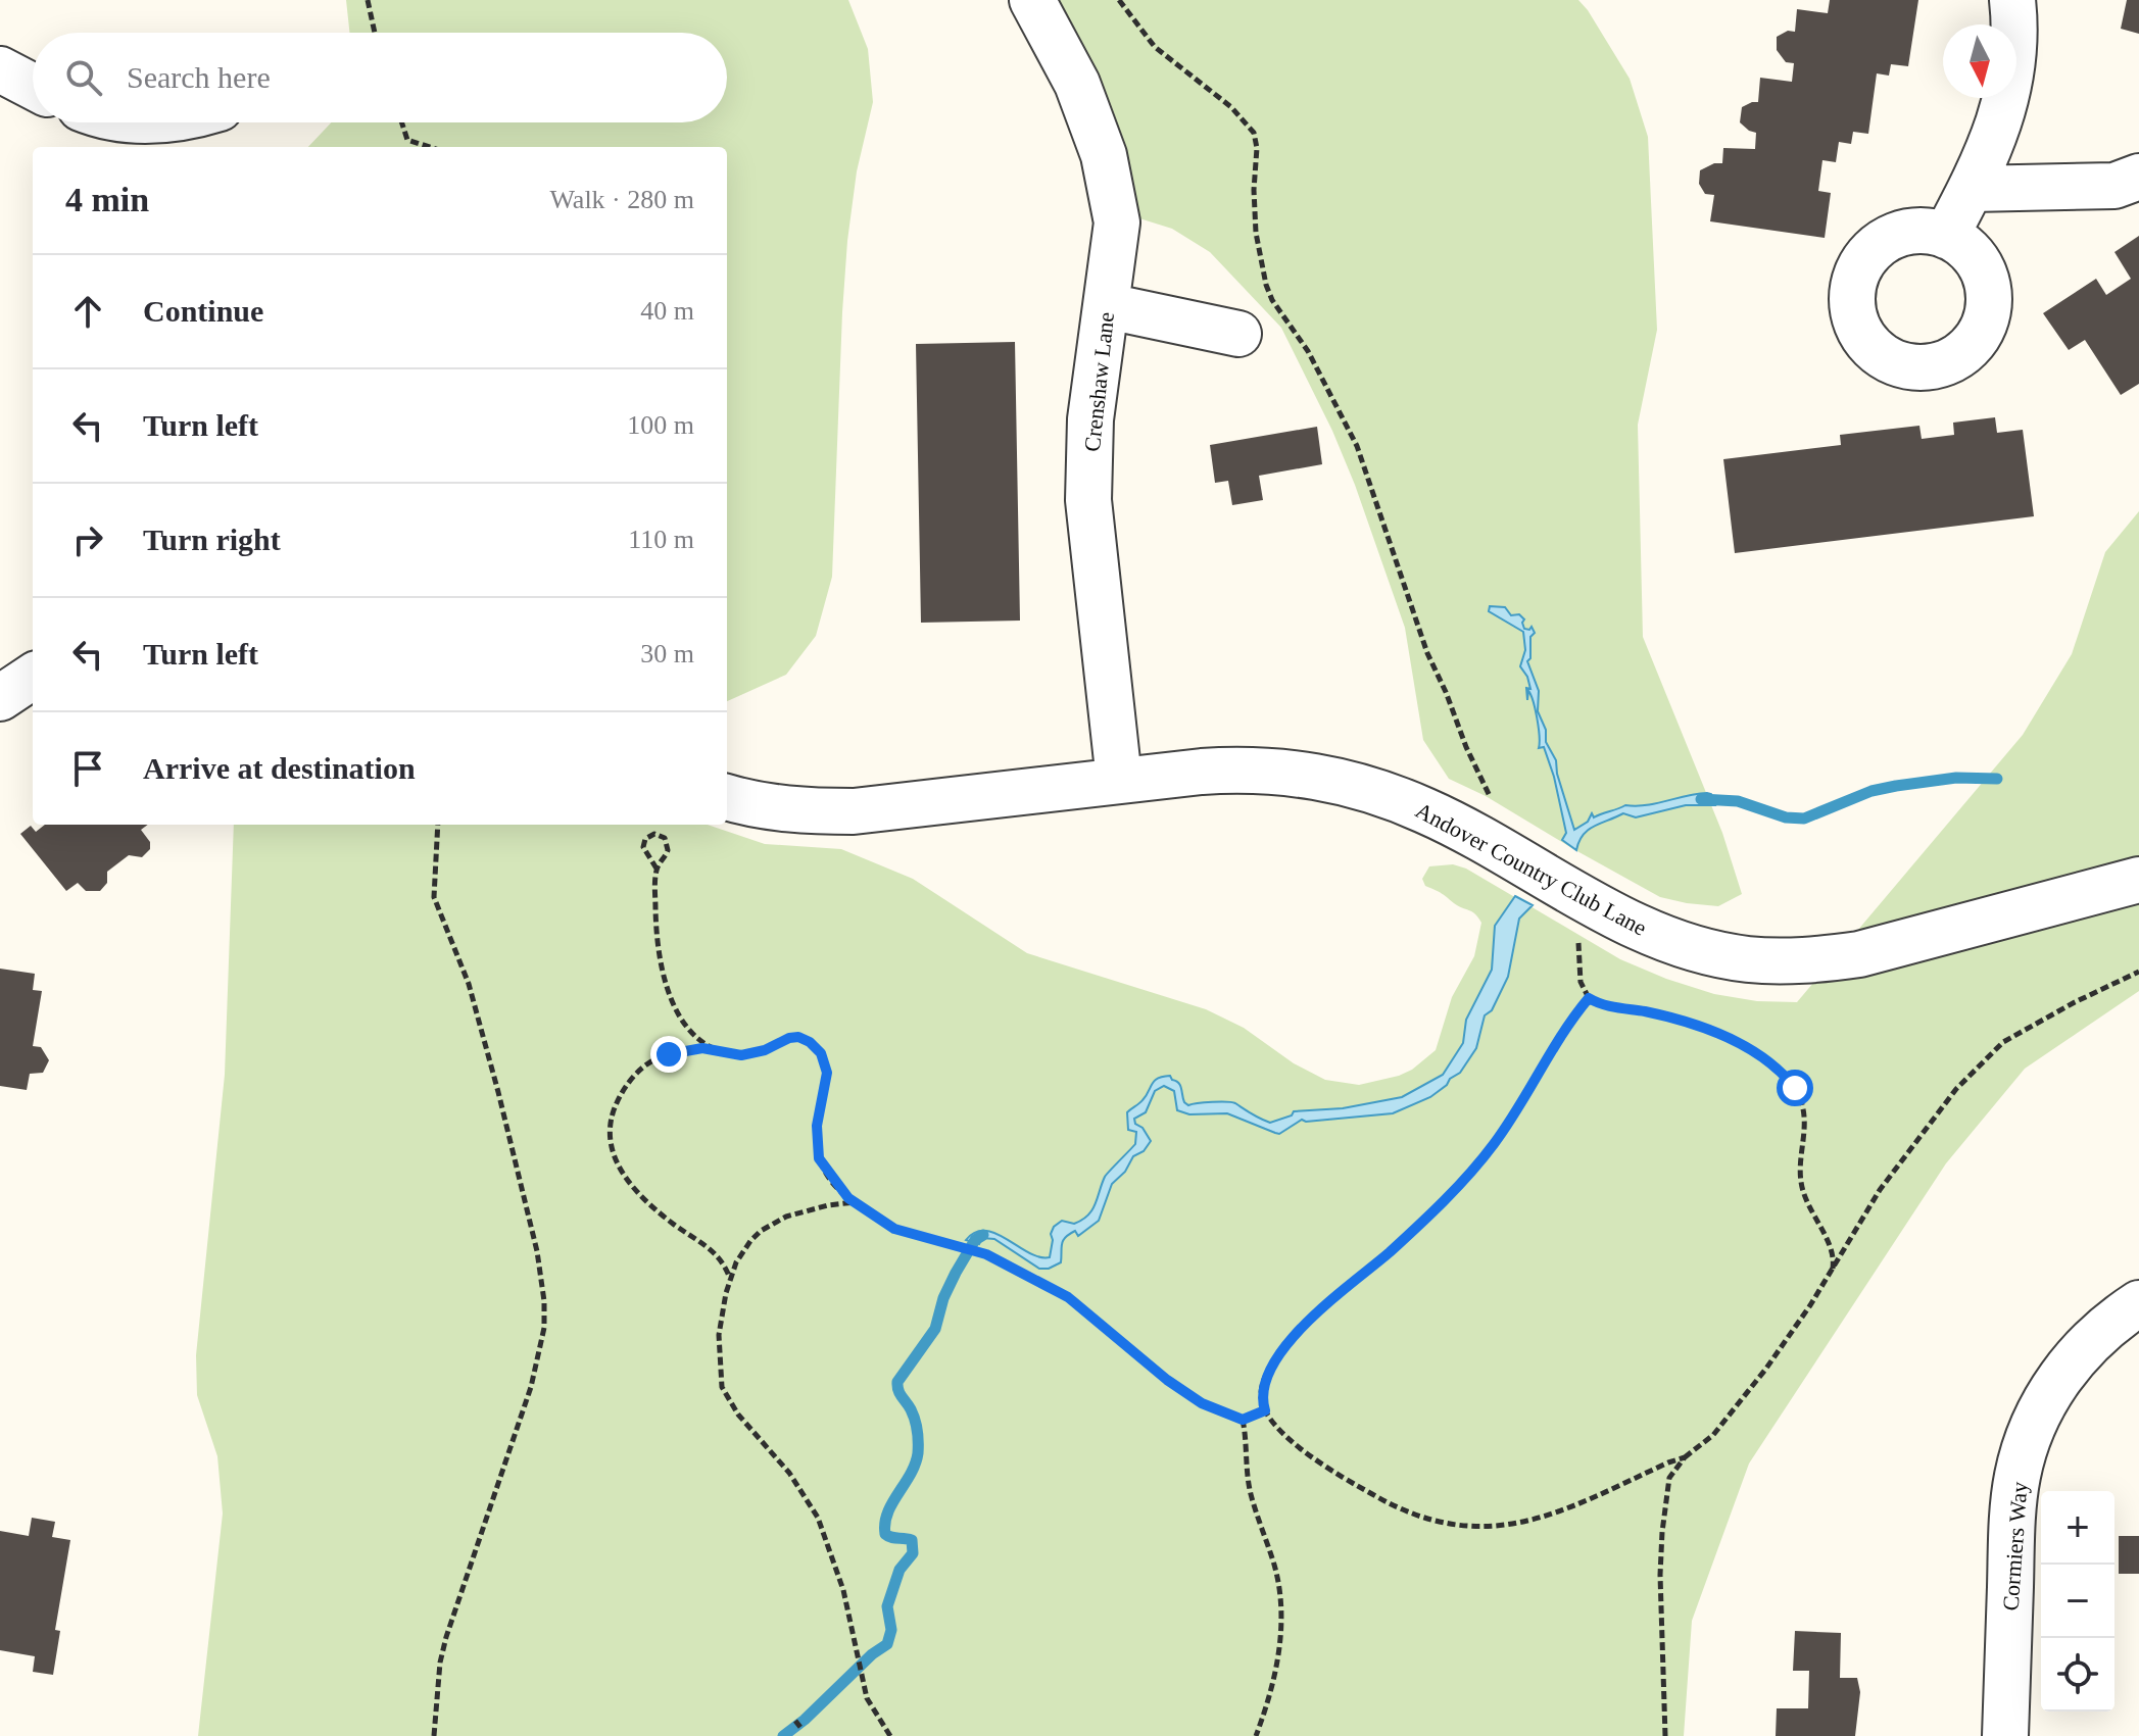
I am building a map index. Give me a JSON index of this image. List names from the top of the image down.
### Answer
{
  "streets": {
    "street": ["Crenshaw Lane", "Andover Country Club Lane", "Cormiers Way"]
  },
  "crossings": [
    ["Crenshaw Lane", "Andover Country Club Lane"]
  ],
  "north": "bottom",
  "page": {
    "search": "Search here",
    "heading": ["4 min", "Walk · 280 m"],
    "list": [
      ["Continue", "40 m"],
      ["Turn left", "100 m"],
      ["Turn right", "110 m"],
      ["Turn left", "30 m"],
      "Arrive at destination"
    ],
    "map_buttons": ["+", "−"]
  }
}
